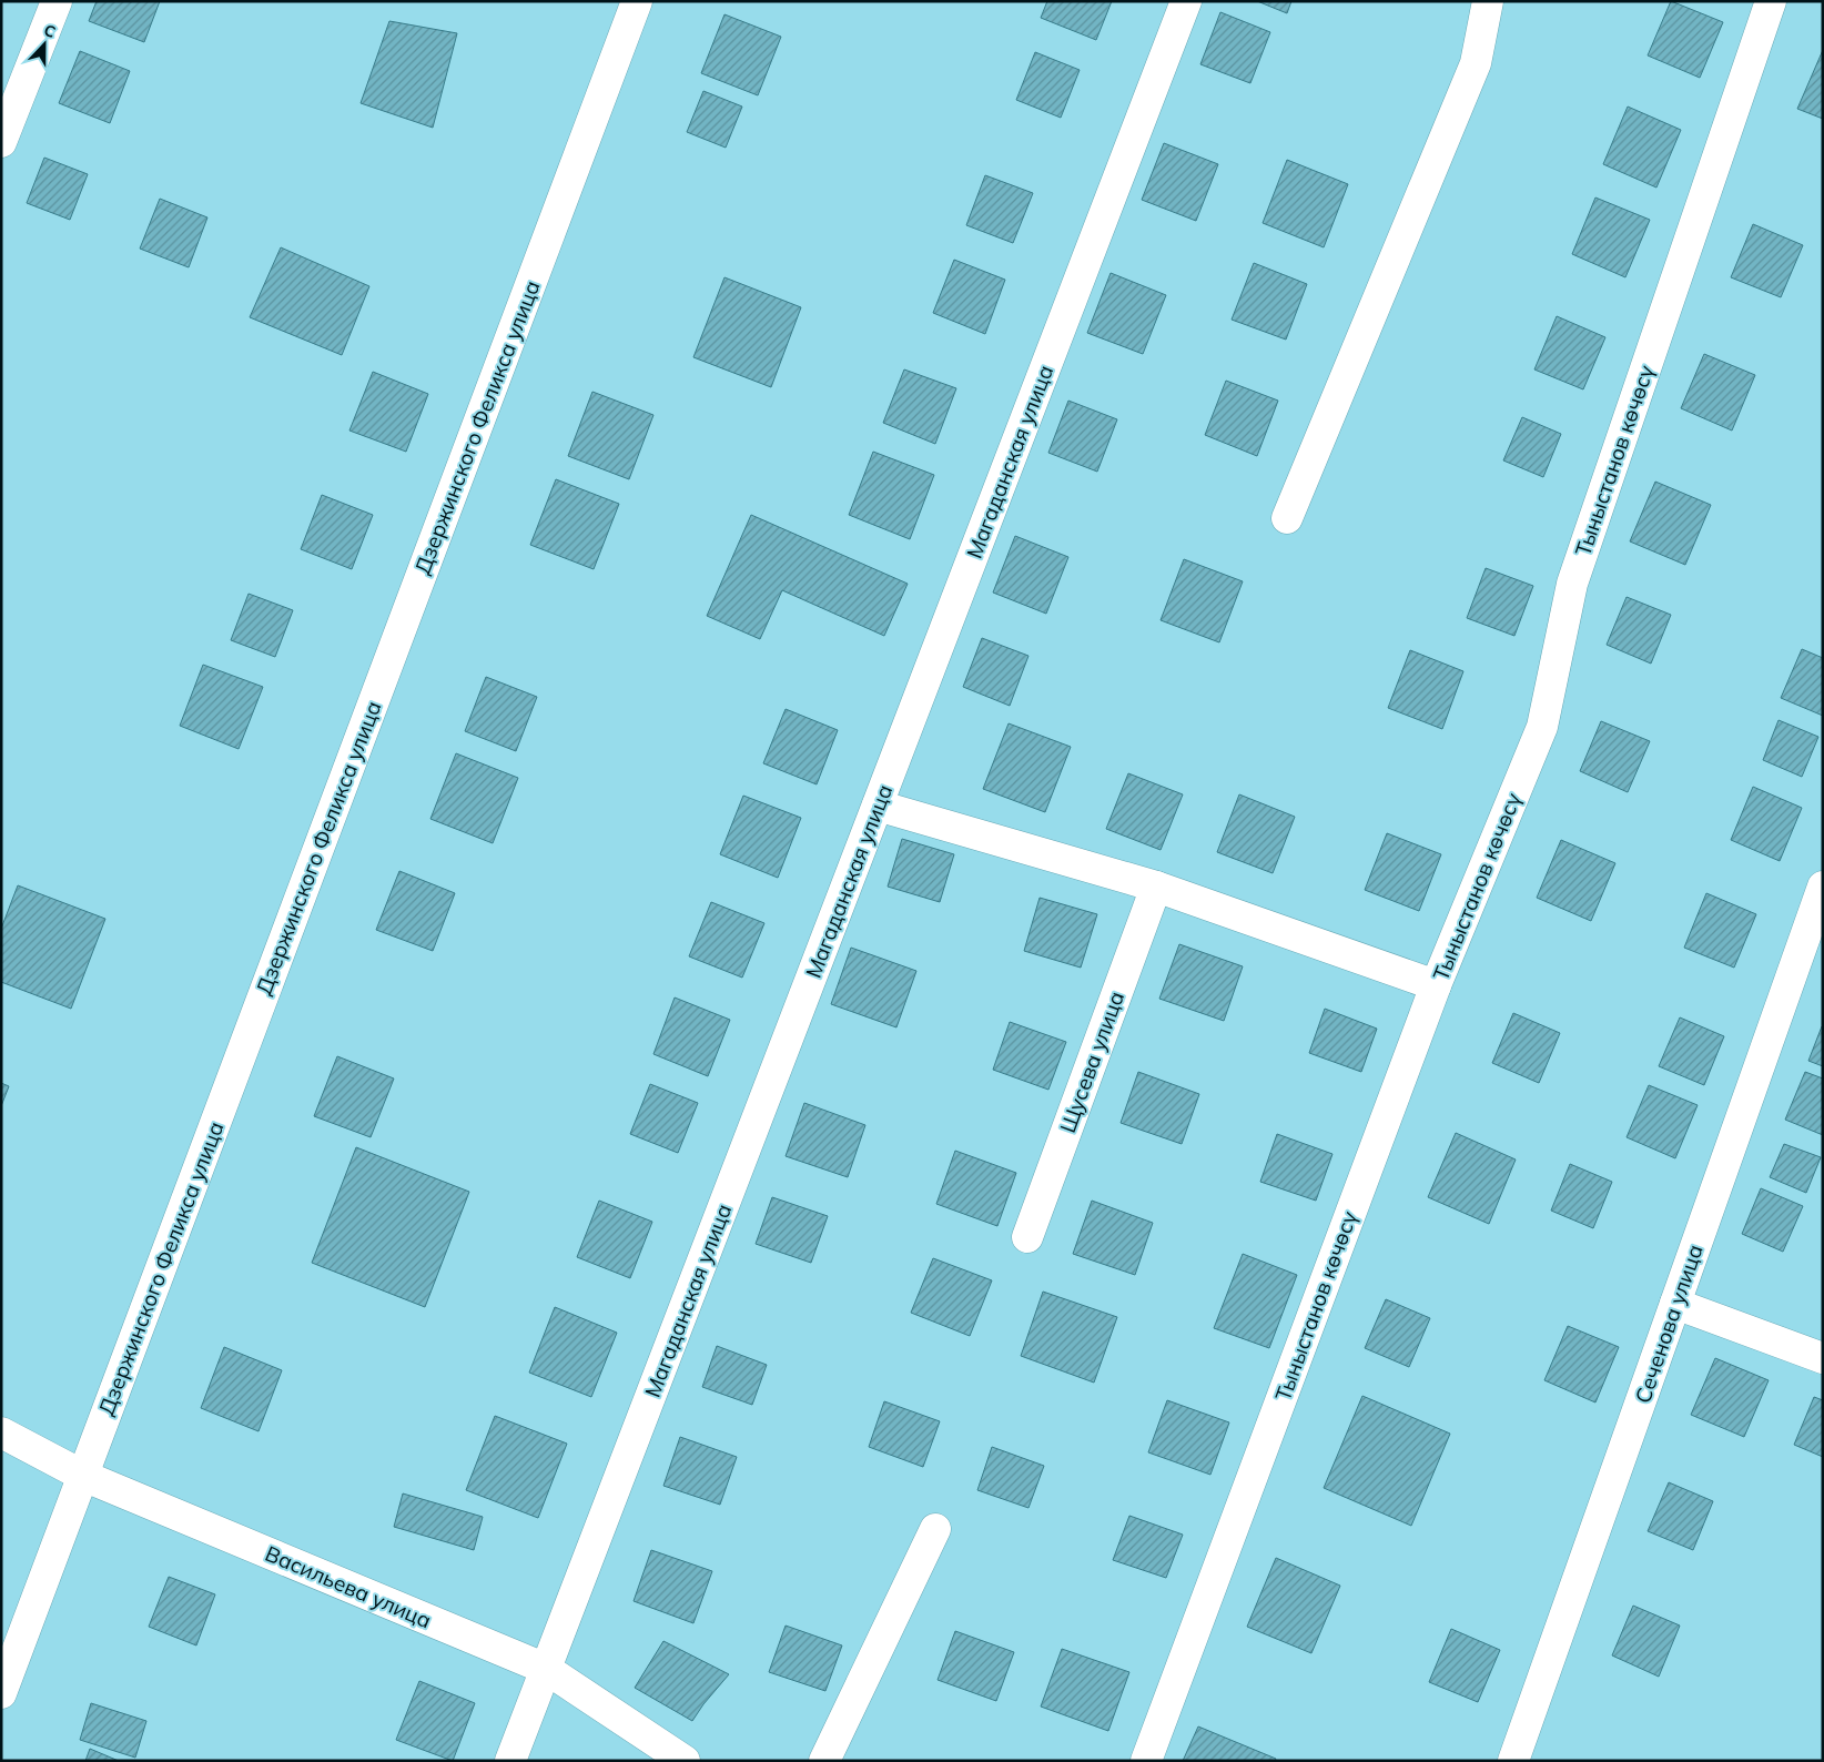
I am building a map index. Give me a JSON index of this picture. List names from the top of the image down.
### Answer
{
  "streets": {
    "street": [
      "Дзержинского Феликса улица",
      "Тыныстанов көчөсү",
      "Магаданская улица",
      "Щусева улица",
      "Сеченова улица",
      "Васильева улица"
    ]
  },
  "crossings": [
    ["Дзержинского Феликса улица", "Васильева улица"],
    ["Магаданская улица", "Васильева улица"]
  ],
  "north": "top"
}
